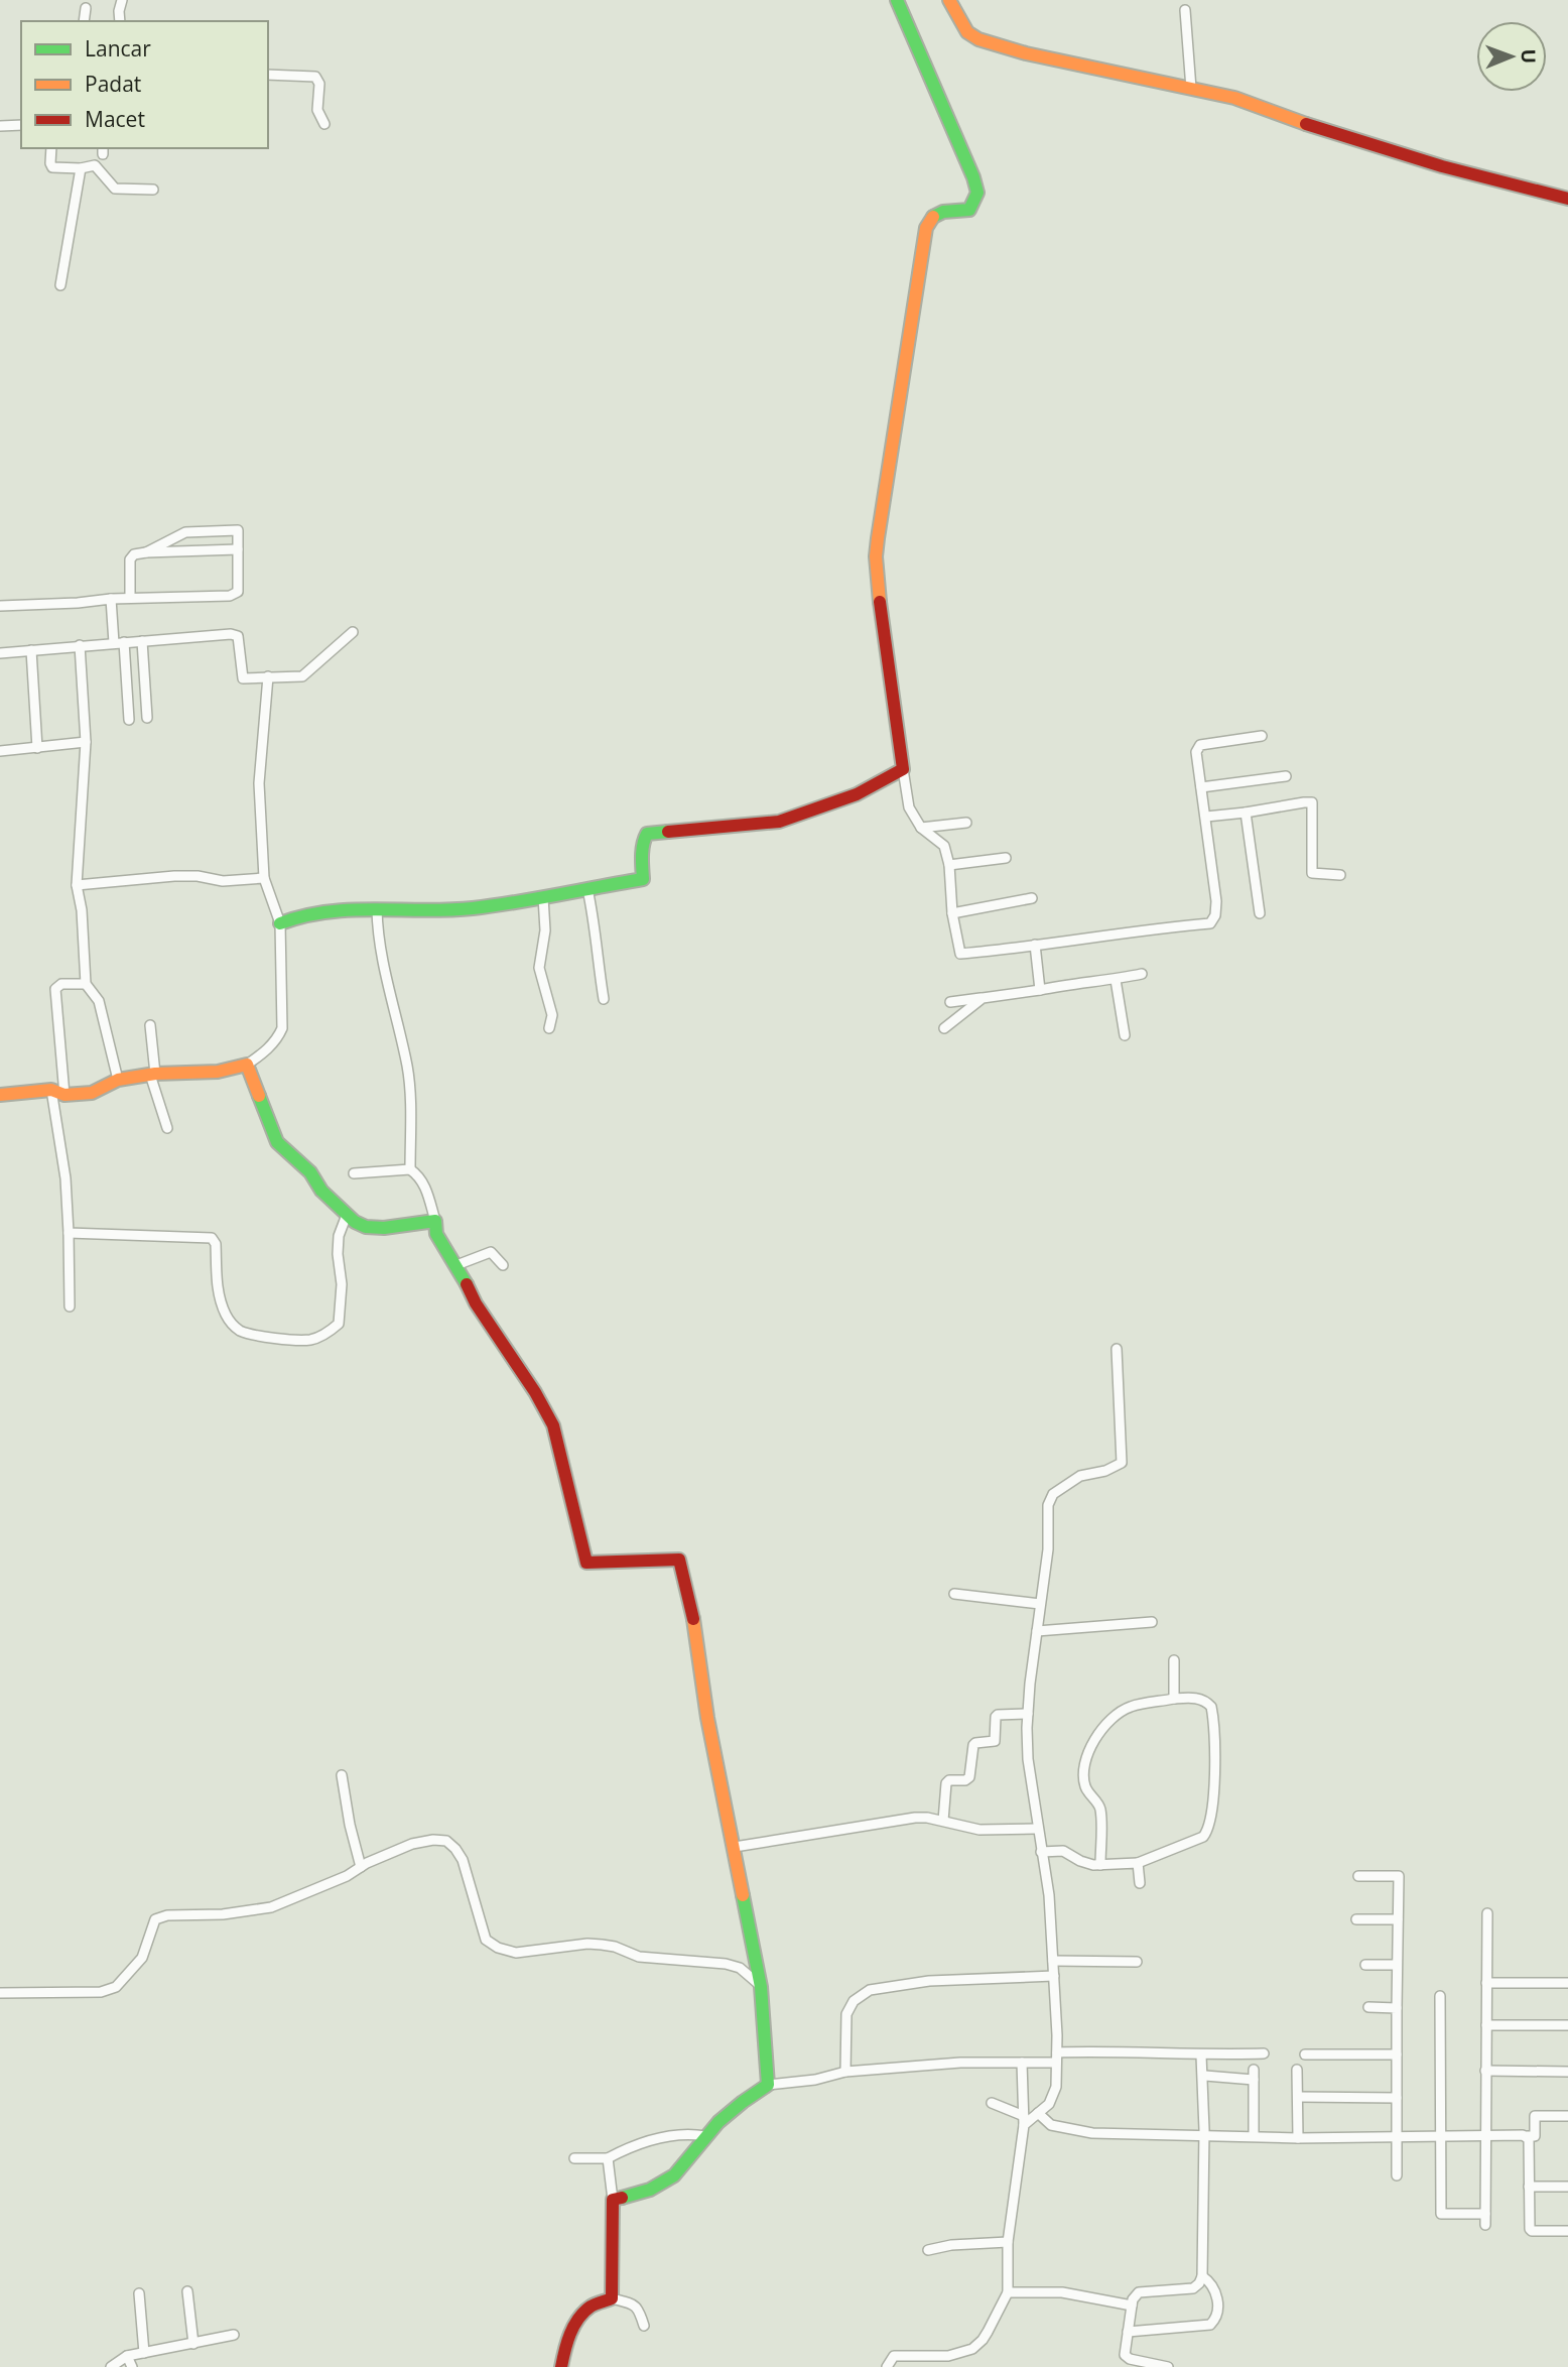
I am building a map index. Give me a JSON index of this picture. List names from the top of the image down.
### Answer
{
  "legend": ["Lancar", "Padat", "Macet"],
  "north": "right"
}
